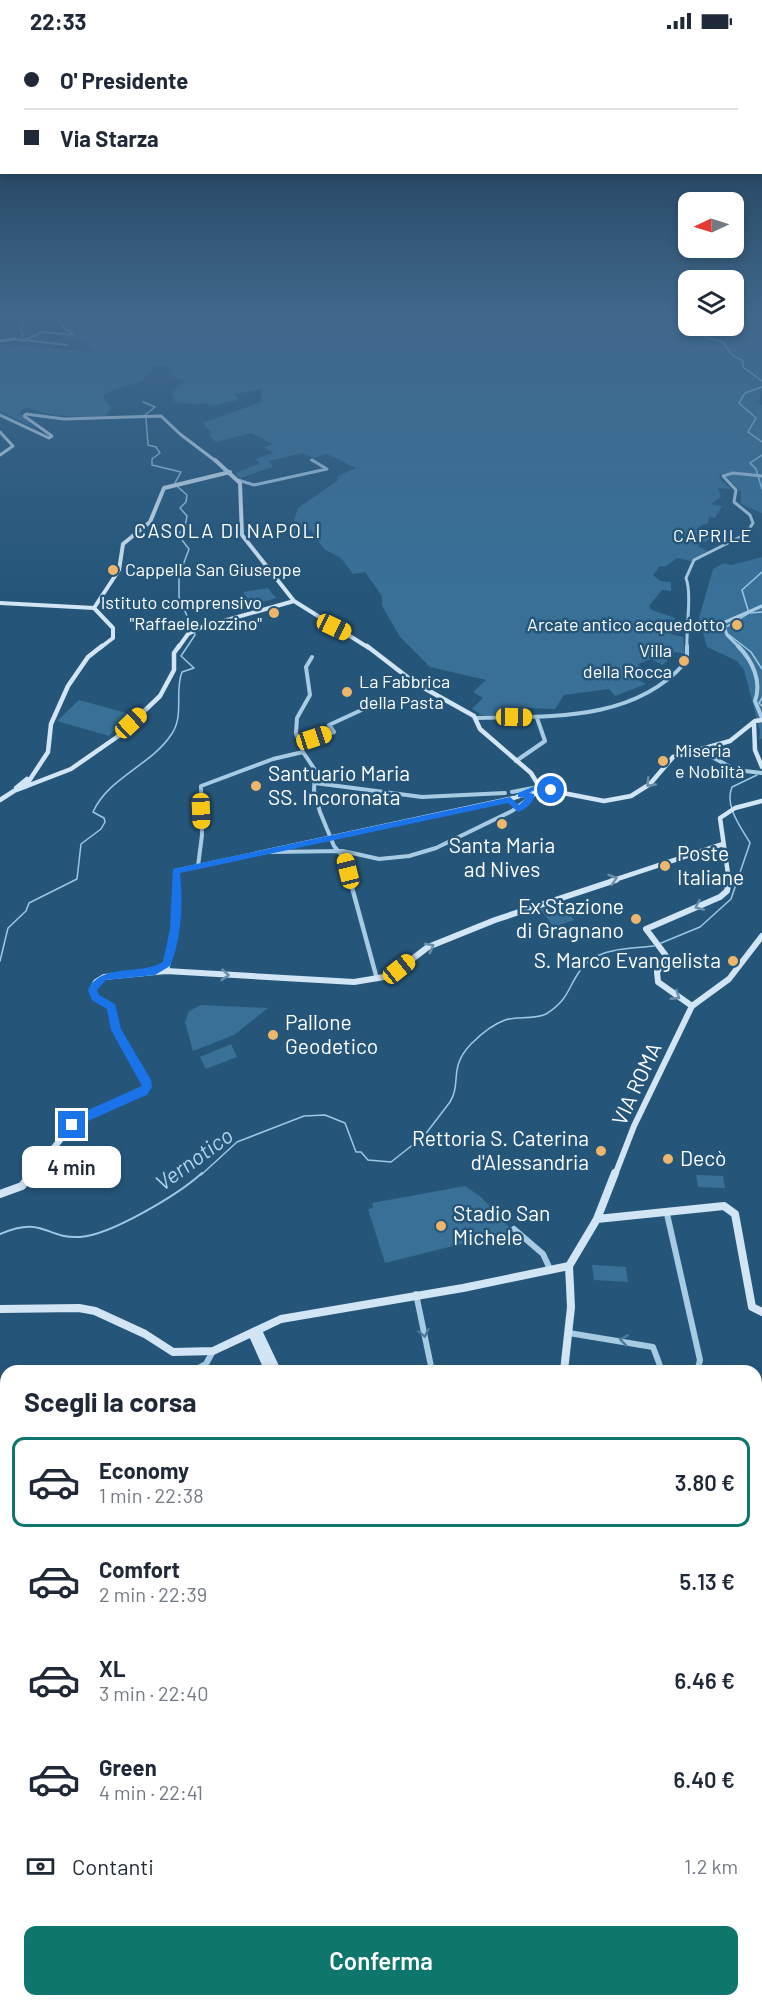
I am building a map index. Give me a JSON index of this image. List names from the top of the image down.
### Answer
{
  "streets": {
    "street": ["VIA ROMA"]
  },
  "districts": ["CASOLA DI NAPOLI", "CAPRILE"],
  "water": ["Vernotico"],
  "places": [
    "Cappella San Giuseppe",
    "Istituto comprensivo \"Raffaele Iozzino\"",
    "Arcate antico acquedotto",
    "Villa della Rocca",
    "La Fabbrica della Pasta",
    "Miseria e Nobiltà",
    "Santuario Maria SS. Incoronata",
    "Santa Maria ad Nives",
    "Poste Italiane",
    "Ex Stazione di Gragnano",
    "S. Marco Evangelista",
    "Pallone Geodetico",
    "Rettoria S. Caterina d'Alessandria",
    "Decò",
    "Stadio San Michele"
  ],
  "north": "left",
  "page": {
    "status": "22:33",
    "banner": ["O' Presidente", "Via Starza"],
    "bubble": "4 min",
    "heading": "Scegli la corsa",
    "list": [
      {
        "name": "Economy",
        "note": "1 min · 22:38",
        "value": "3.80 €"
      },
      {
        "name": "Comfort",
        "note": "2 min · 22:39",
        "value": "5.13 €"
      },
      {
        "name": "XL",
        "note": "3 min · 22:40",
        "value": "6.46 €"
      },
      {
        "name": "Green",
        "note": "4 min · 22:41",
        "value": "6.40 €"
      }
    ],
    "pay": ["Contanti", "1.2 km"],
    "buttons": "Conferma"
  }
}
